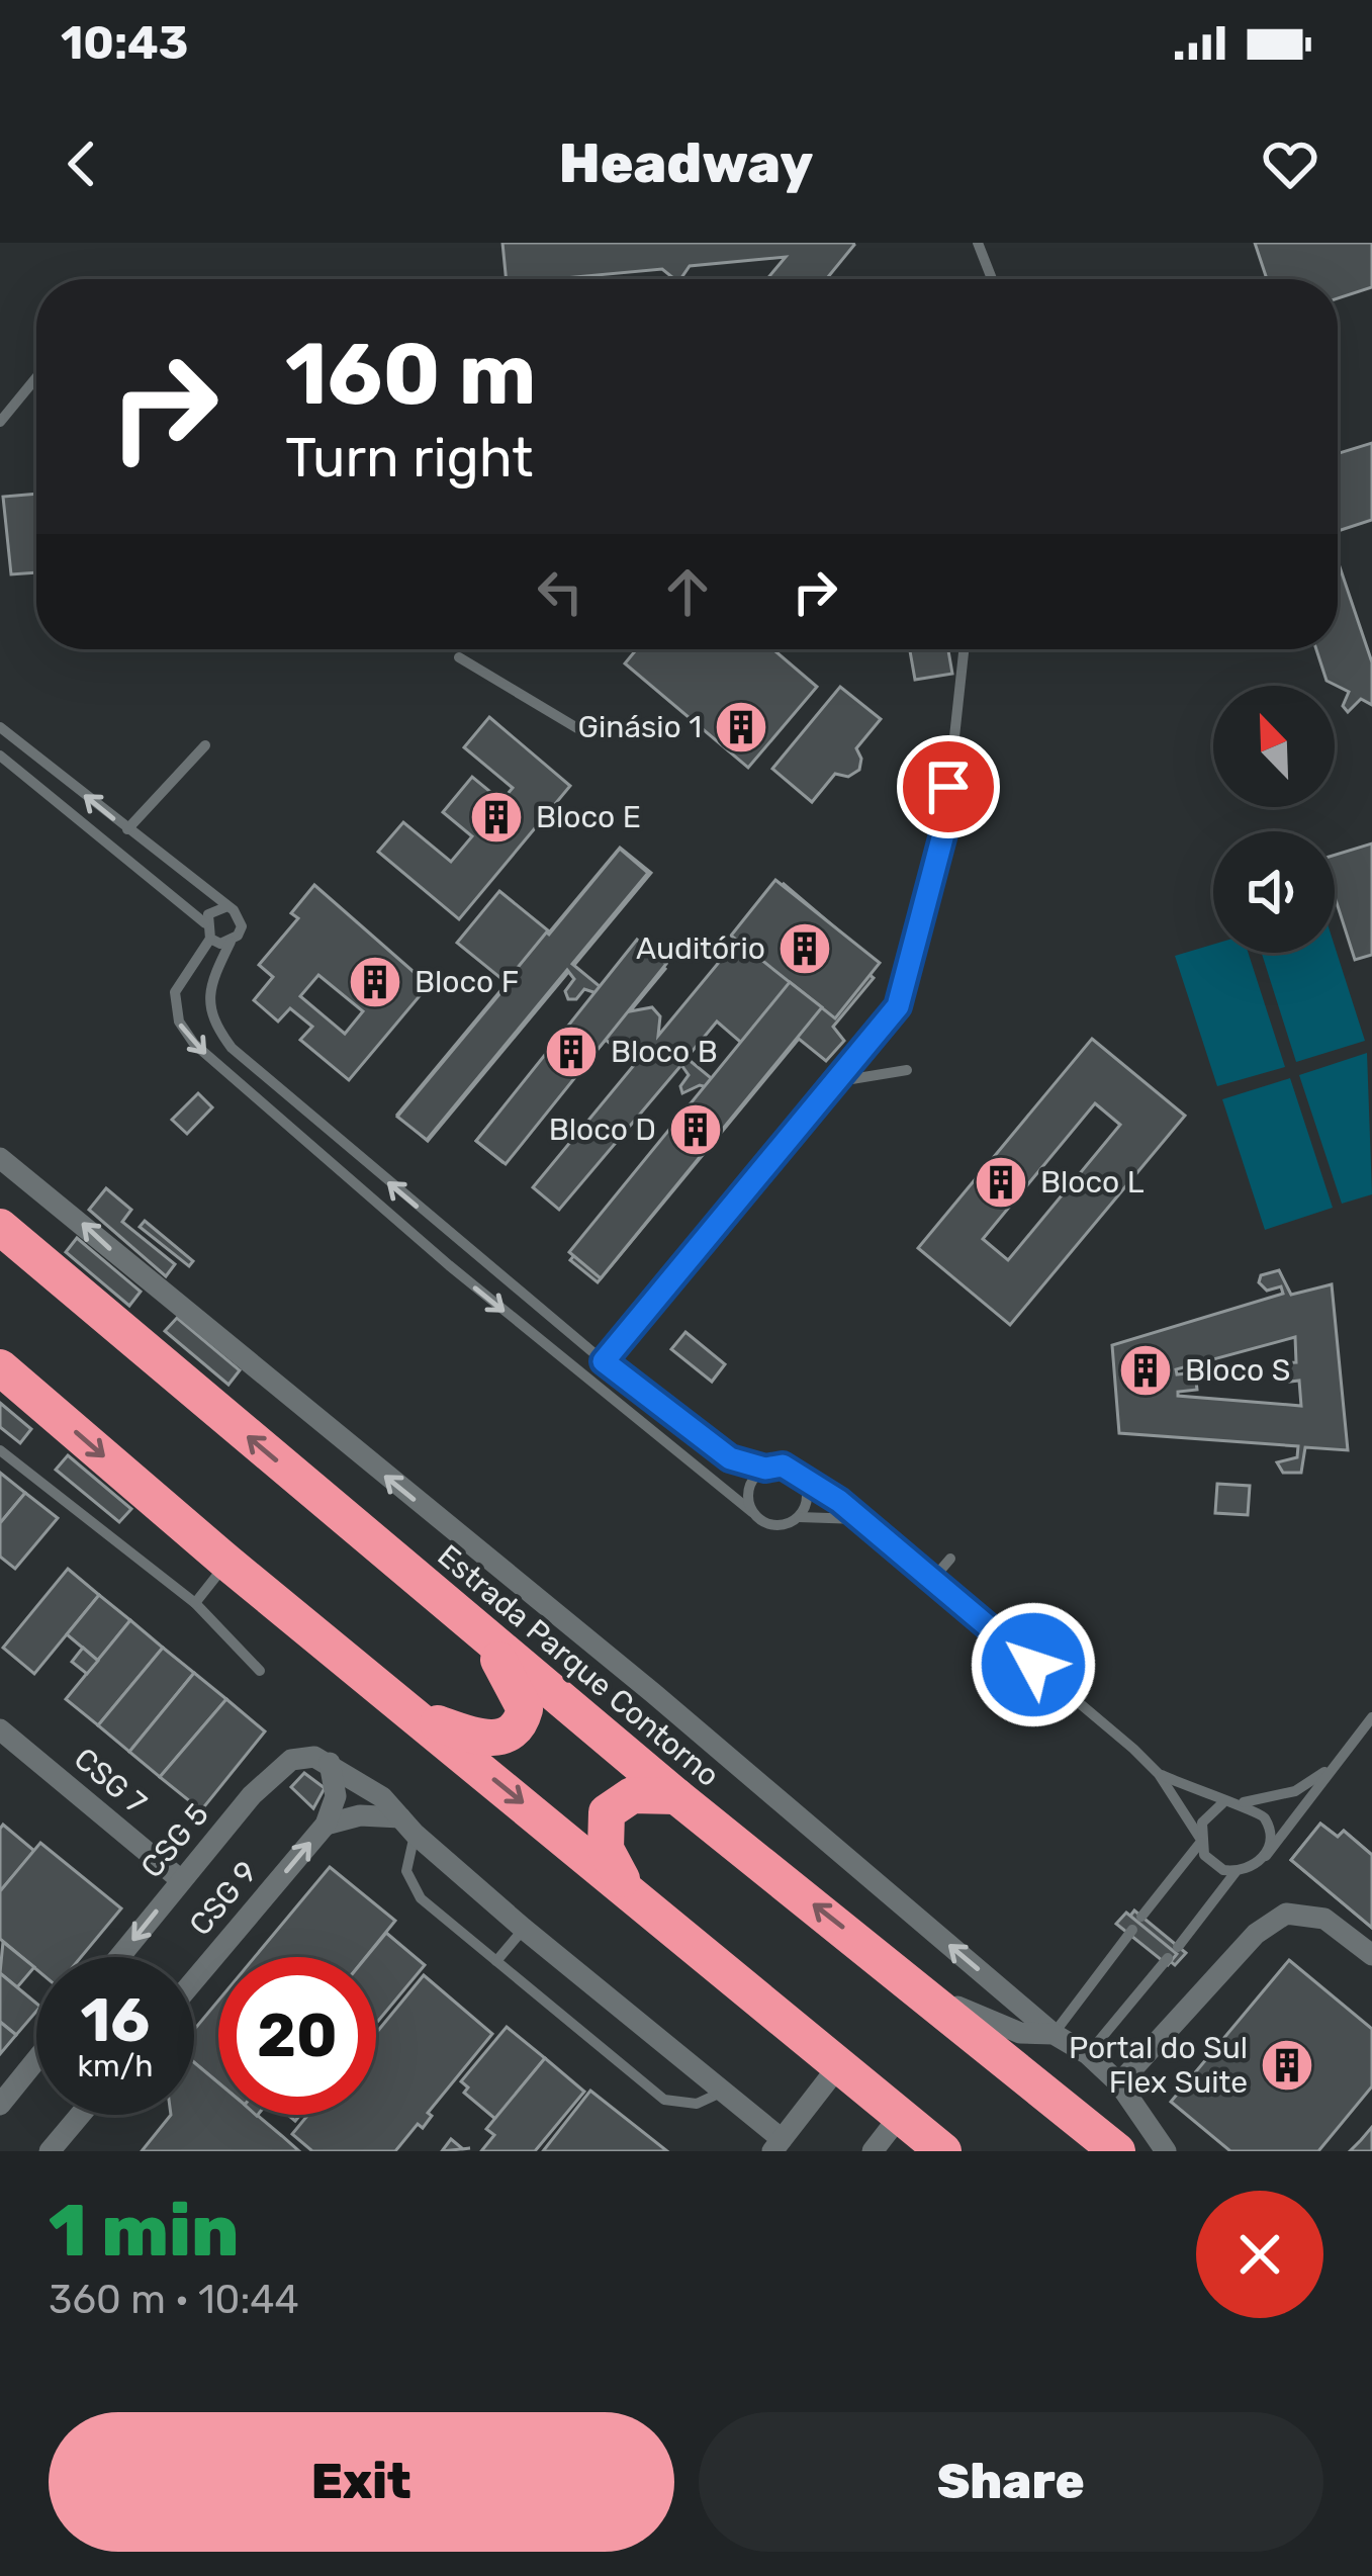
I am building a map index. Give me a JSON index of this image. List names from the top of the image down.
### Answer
{
  "streets": {
    "highway": ["Estrada Parque Contorno"],
    "street": ["CSG 7", "CSG 5", "CSG 9"]
  },
  "crossings": [
    ["CSG 7", "CSG 5"]
  ],
  "one_way": ["CSG 9"],
  "places": {
    "building": [
      "Ginásio 1",
      "Bloco E",
      "Auditório",
      "Bloco F",
      "Bloco B",
      "Bloco D",
      "Bloco L",
      "Bloco S",
      "Portal do Sul Flex Suite"
    ]
  },
  "north": "top left",
  "page": {
    "status": "10:43",
    "header": "Headway",
    "turn": ["160 m", "Turn right"],
    "speed": "16 km/h",
    "limit": "20",
    "heading": ["1 min", "360 m · 10:44"],
    "buttons": ["Exit", "Share"]
  }
}
